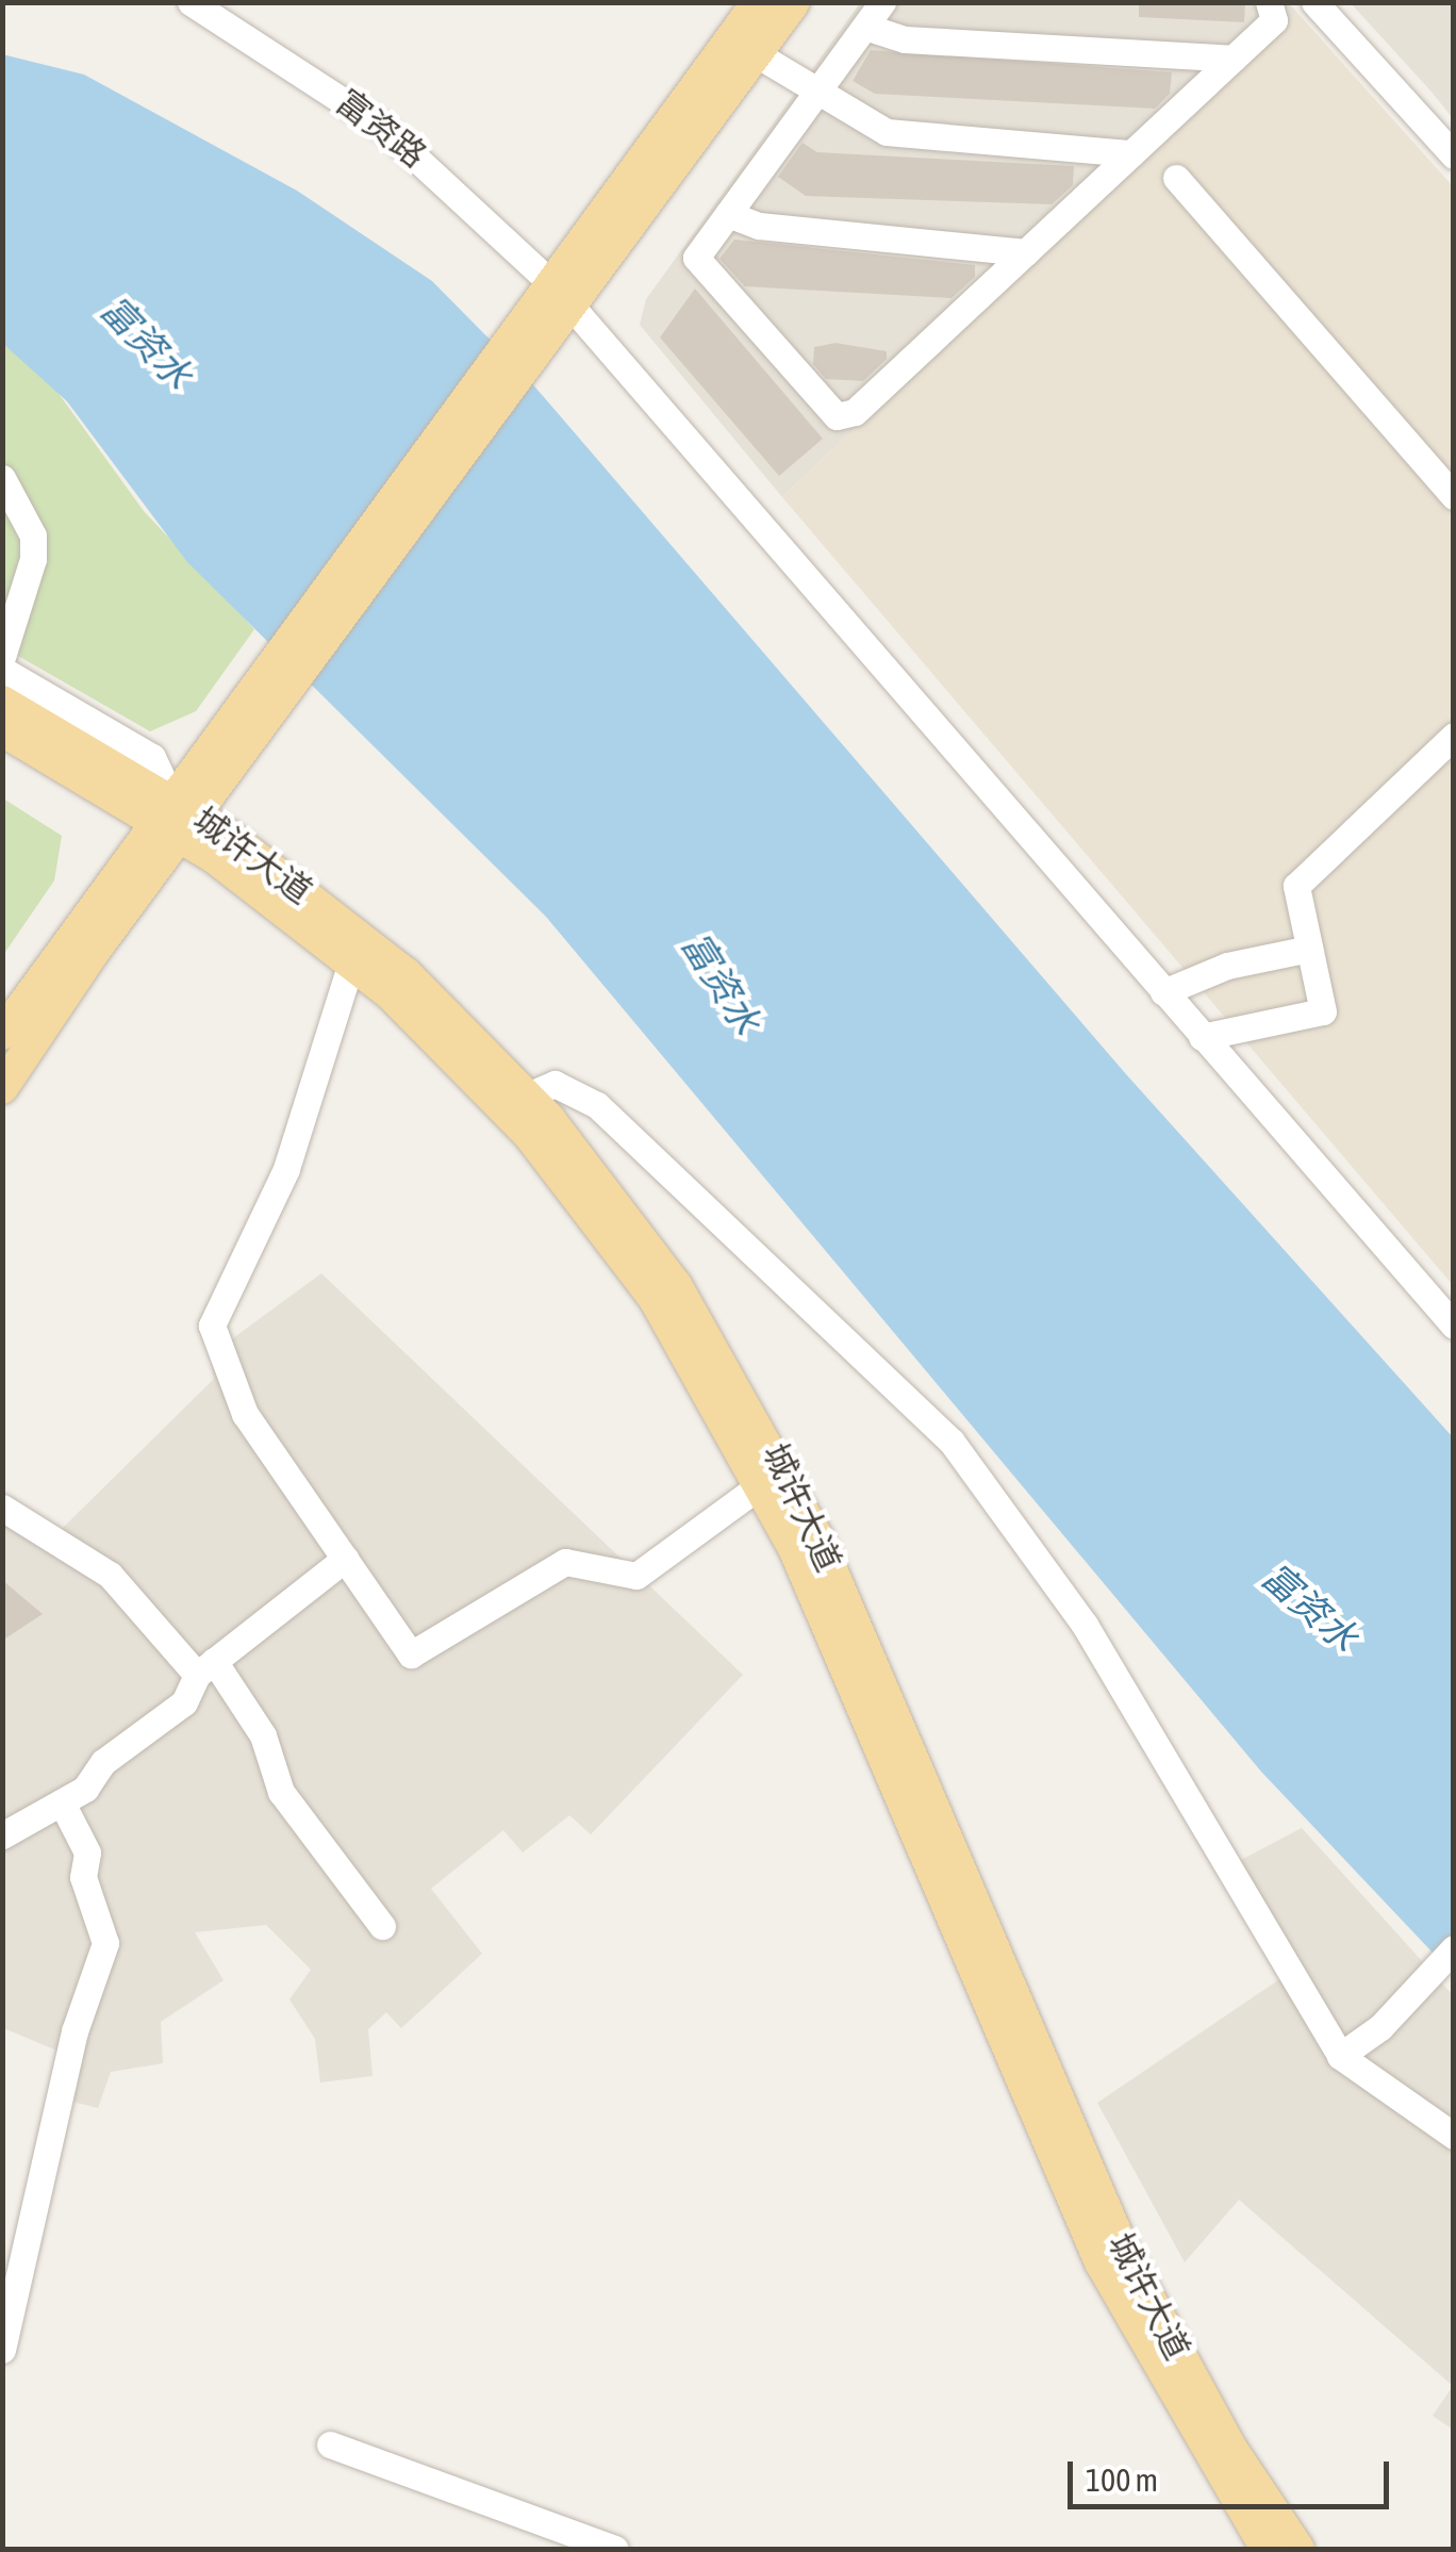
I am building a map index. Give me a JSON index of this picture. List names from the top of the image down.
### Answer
{
  "streets": {
    "main road": ["城许大道"],
    "street": ["富资路"]
  },
  "water": ["富资水"],
  "scale_bar": "100 m"
}
